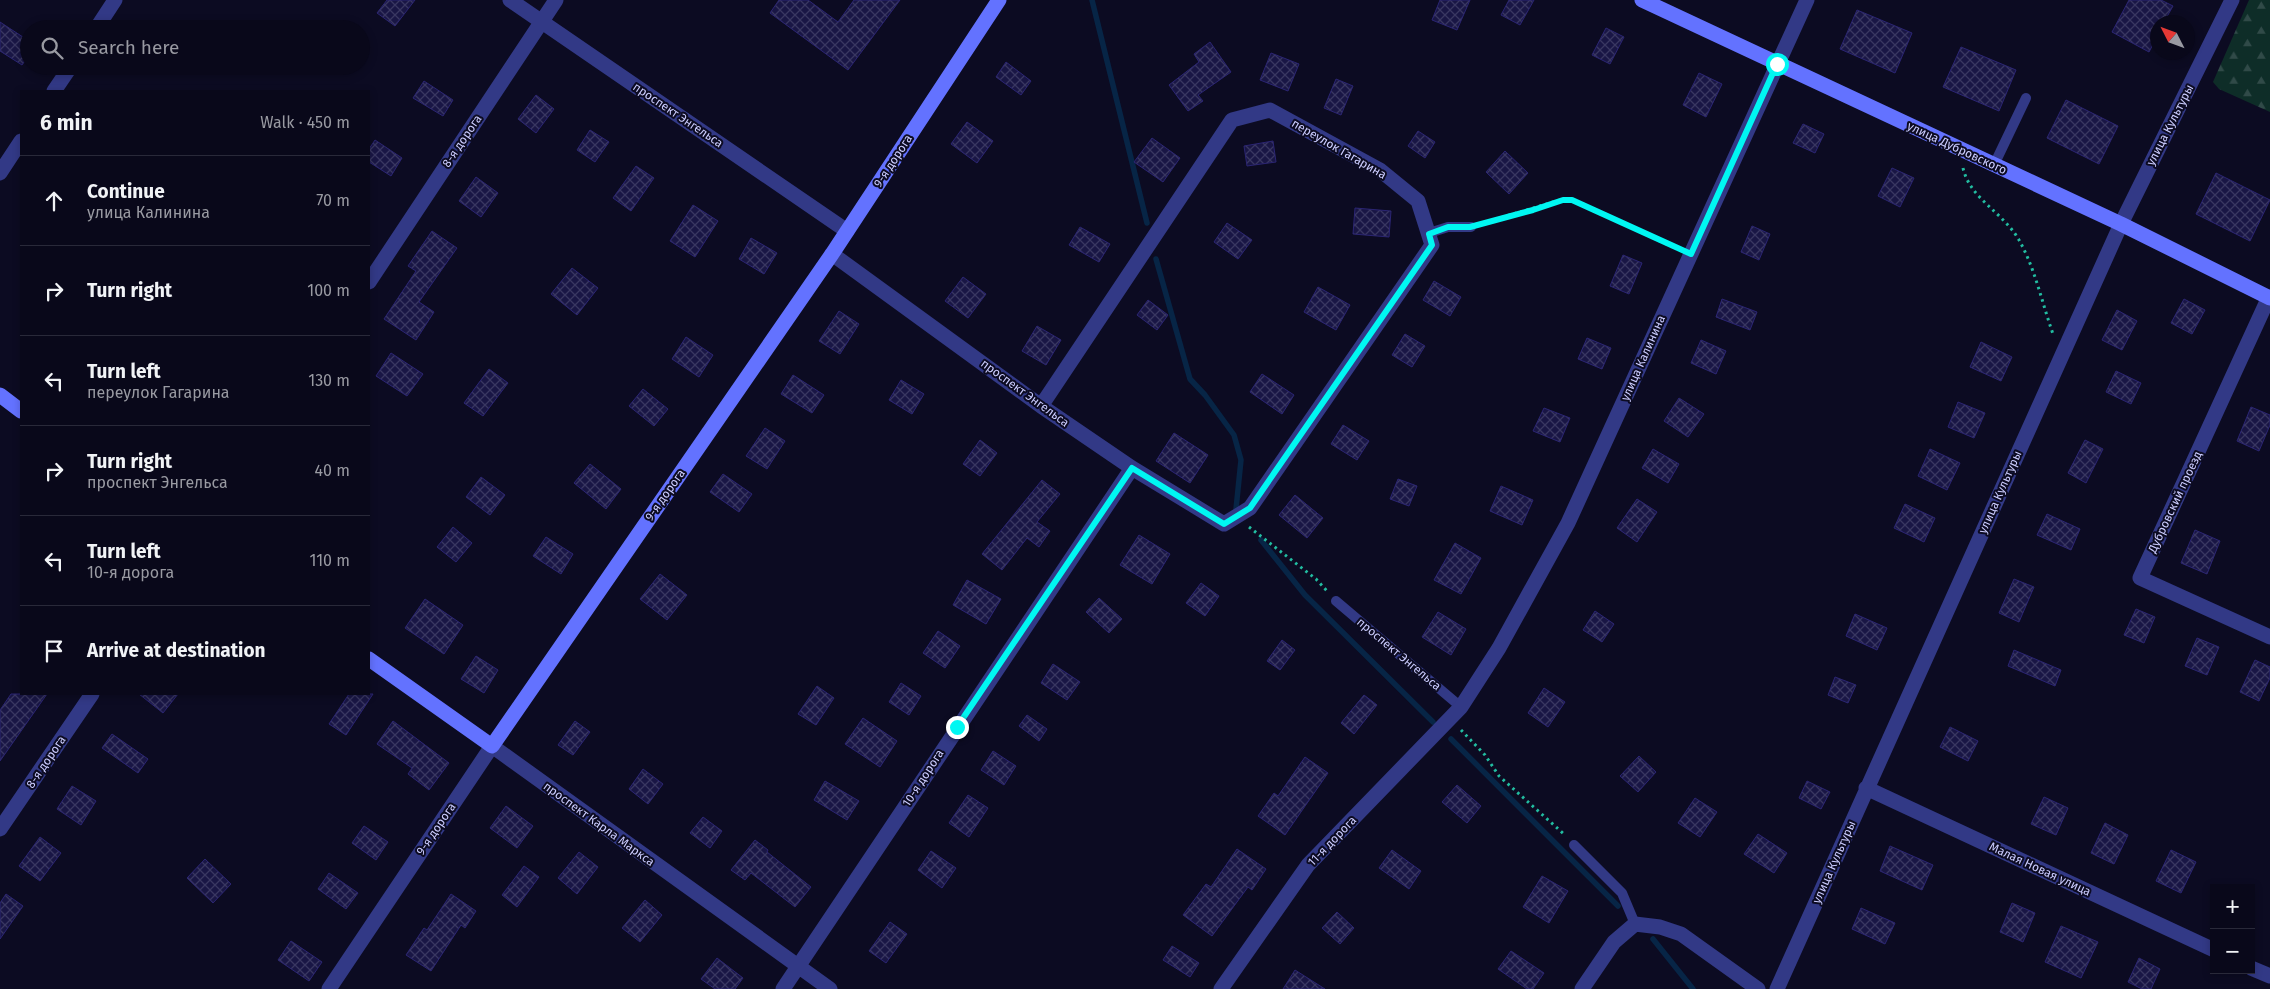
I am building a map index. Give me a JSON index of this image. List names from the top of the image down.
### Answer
{
  "streets": {
    "street": [
      "проспект Энгельса",
      "улица Культуры",
      "8-я дорога",
      "улица Дубровского",
      "переулок Гагарина",
      "9-я дорога",
      "улица Калинина",
      "Дубровский проезд",
      "10-я дорога",
      "проспект Карла Маркса",
      "11-я дорога",
      "Малая Новая улица"
    ]
  },
  "crossings": [
    ["проспект Энгельса", "8-я дорога"],
    ["проспект Энгельса", "переулок Гагарина"],
    ["проспект Энгельса", "9-я дорога"],
    ["проспект Энгельса", "улица Калинина"],
    ["проспект Энгельса", "10-я дорога"],
    ["проспект Энгельса", "11-я дорога"],
    ["улица Культуры", "улица Дубровского"],
    ["улица Культуры", "Малая Новая улица"],
    ["улица Дубровского", "улица Калинина"],
    ["улица Дубровского", "Дубровский проезд"],
    ["9-я дорога", "проспект Карла Маркса"],
    ["улица Калинина", "11-я дорога"],
    ["10-я дорога", "проспект Карла Маркса"]
  ],
  "north": "top left",
  "page": {
    "search": "Search here",
    "heading": ["6 min", "Walk · 450 m"],
    "list": [
      ["Continue", "улица Калинина", "70 m"],
      ["Turn right", "100 m"],
      ["Turn left", "переулок Гагарина", "130 m"],
      ["Turn right", "проспект Энгельса", "40 m"],
      ["Turn left", "10-я дорога", "110 m"],
      "Arrive at destination"
    ],
    "map_buttons": ["+", "−"]
  }
}
